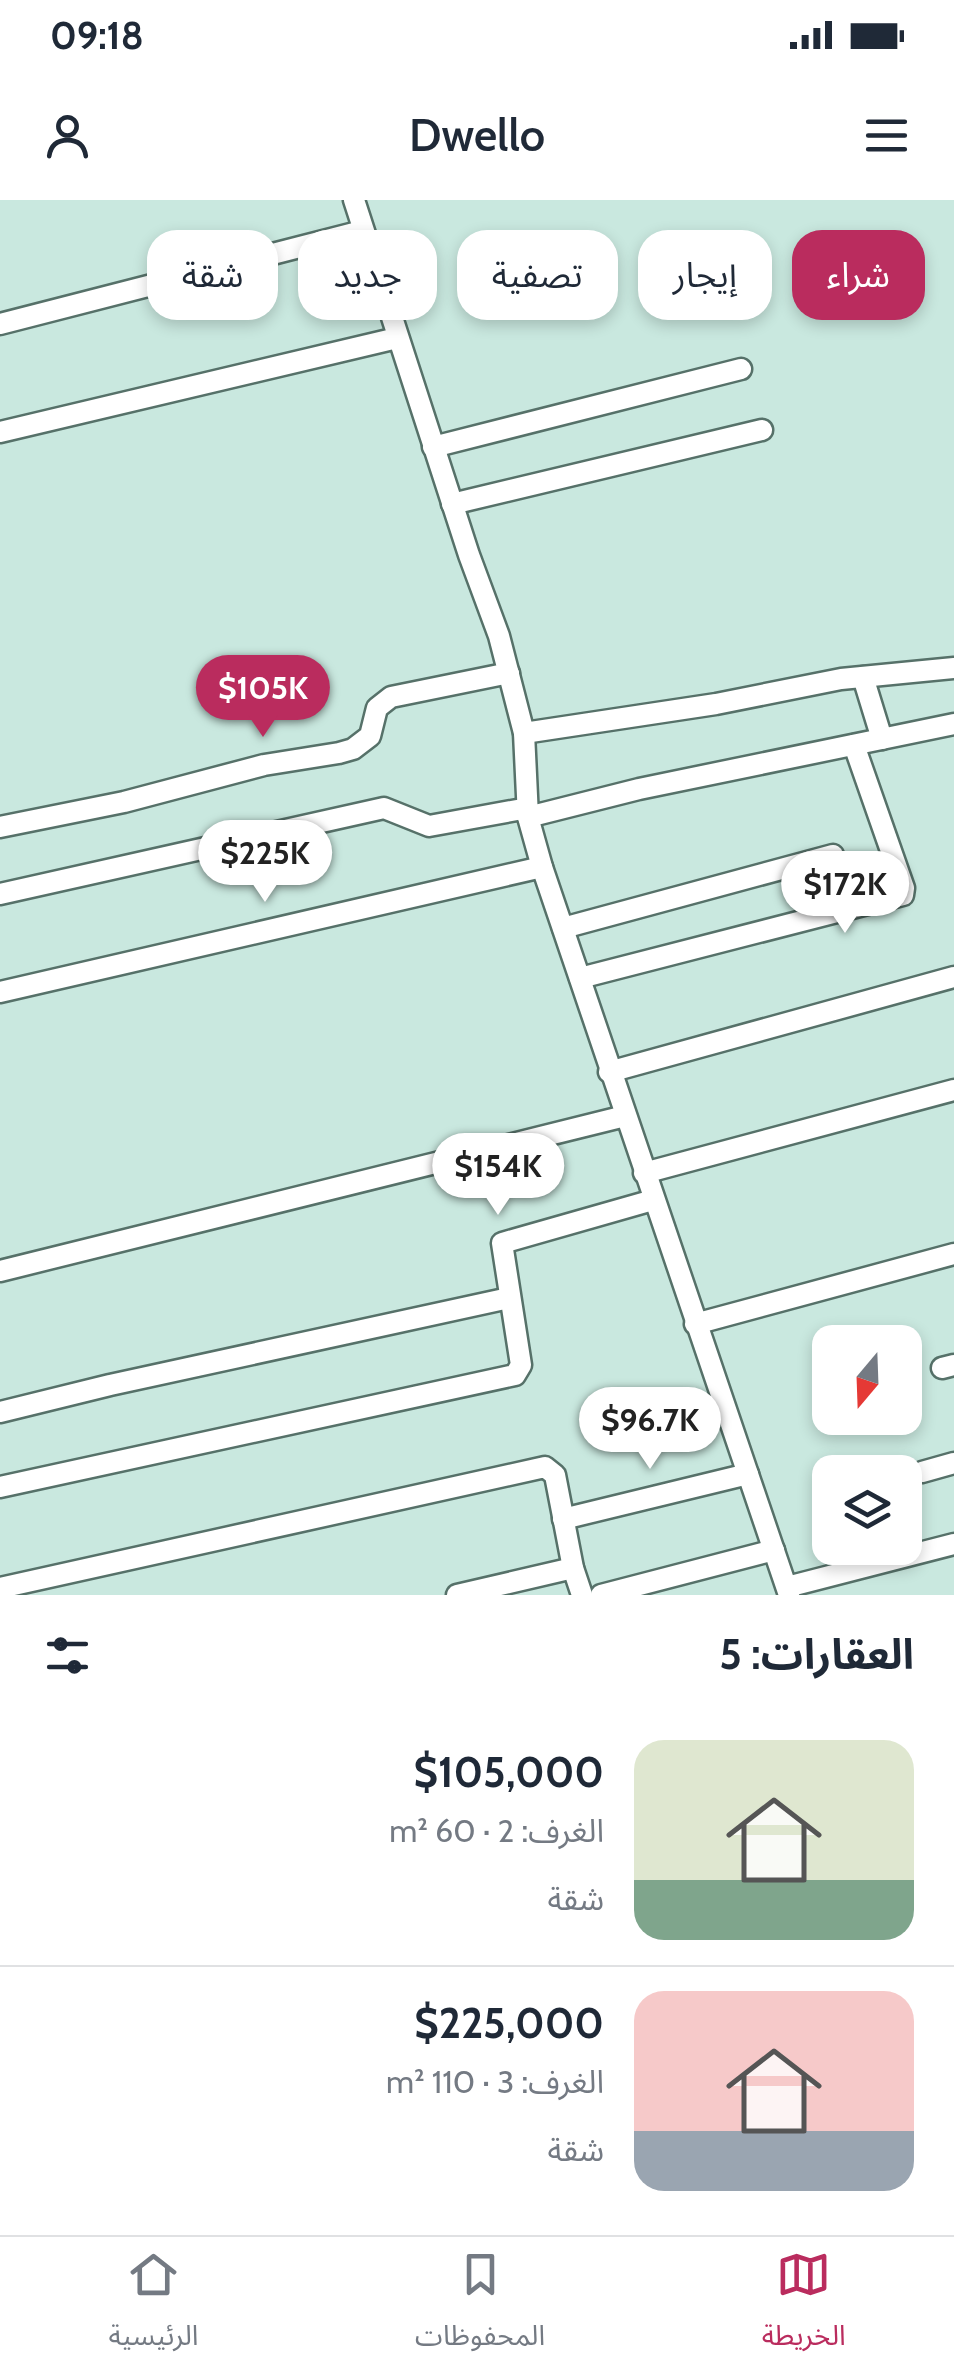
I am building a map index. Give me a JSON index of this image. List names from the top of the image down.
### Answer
{
  "north": "bottom",
  "page": {
    "status": "09:18",
    "header": "Dwello",
    "chip": [
      "شراء",
      "إيجار",
      "تصفية",
      "جديد",
      "شقة"
    ],
    "price": [
      "$105K",
      "$225K",
      "$172K",
      "$154K",
      "$96.7K"
    ],
    "heading": "العقارات: 5",
    "list": [
      {
        "name": "$105,000",
        "note": "الغرف: 2 · 60 m² · شقة"
      },
      {
        "name": "$225,000",
        "note": "الغرف: 3 · 110 m² · شقة"
      }
    ],
    "tabs": ["الخريطة", "المحفوظات", "الرئيسية"]
  }
}
